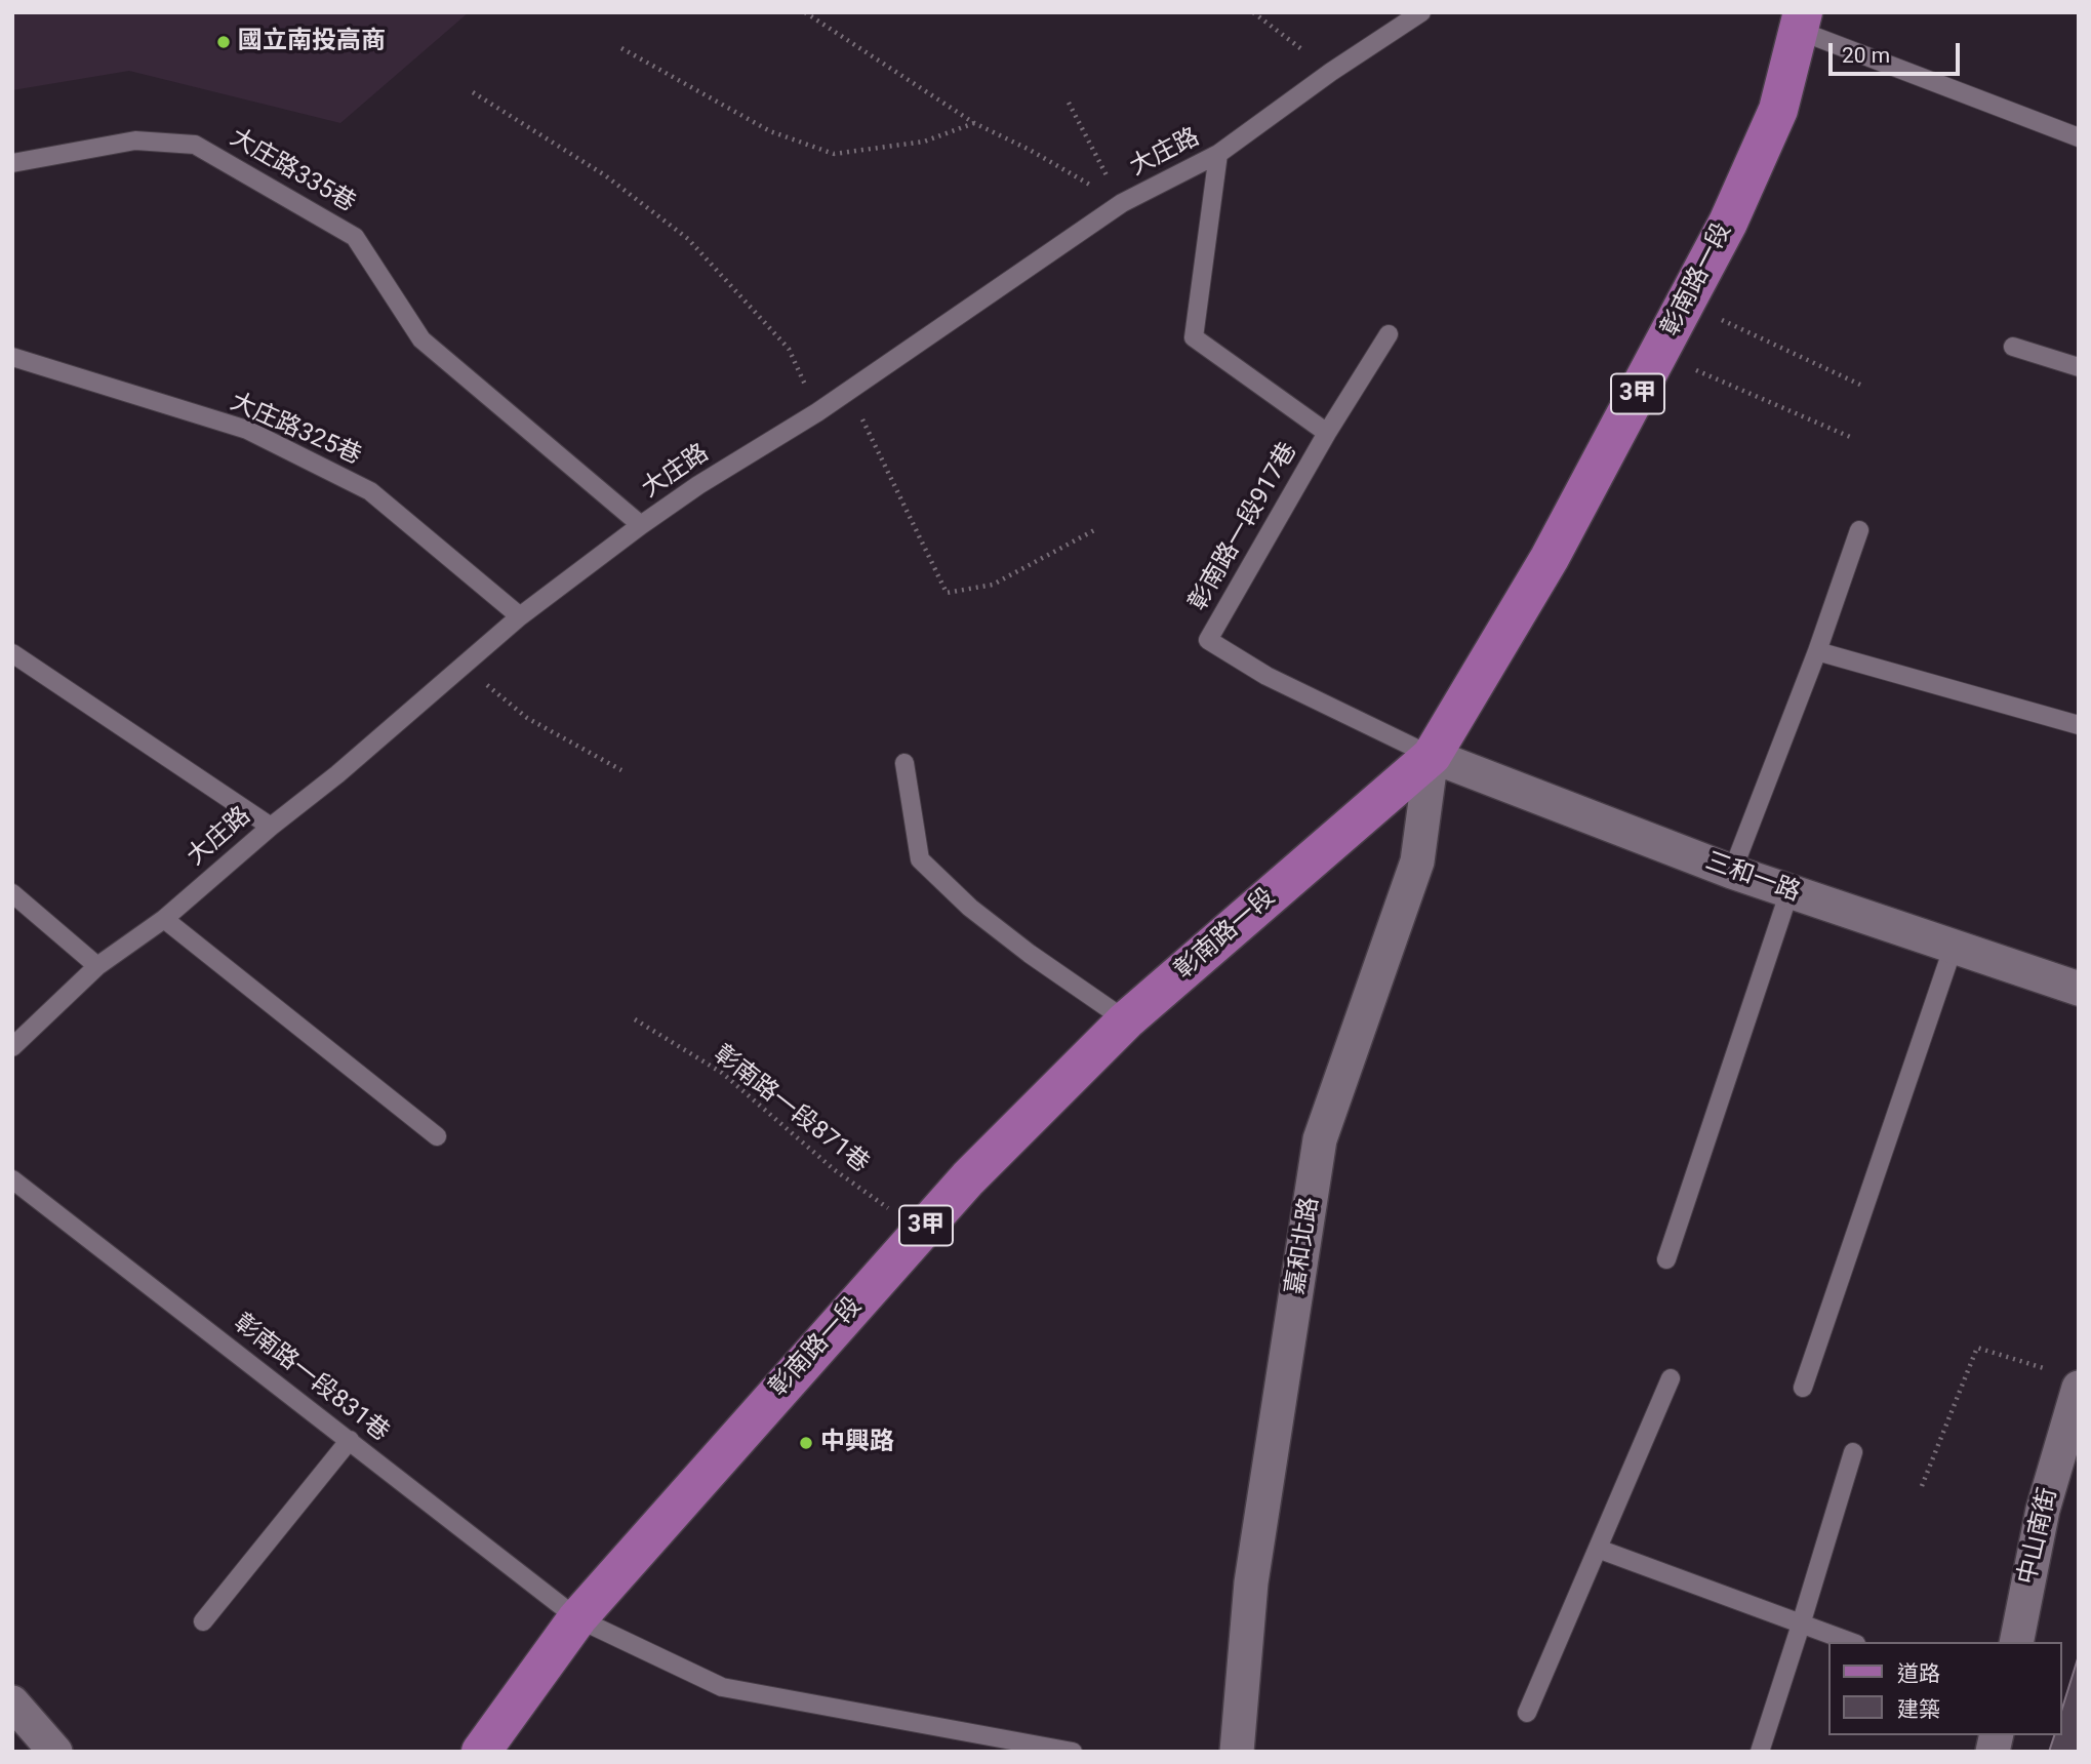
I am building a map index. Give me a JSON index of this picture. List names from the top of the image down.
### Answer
{
  "streets": {
    "main road": ["彰南路一段", "3甲"],
    "street": ["三和一路", "嘉和北路", "中山南街"],
    "lane": [
      "大庄路",
      "大庄路335巷",
      "大庄路325巷",
      "彰南路一段917巷",
      "彰南路一段831巷"
    ],
    "path": ["彰南路一段871巷"]
  },
  "crossings": [
    ["大庄路", "大庄路335巷"],
    ["大庄路", "大庄路325巷"],
    ["彰南路一段", "彰南路一段917巷"],
    ["彰南路一段", "三和一路"],
    ["彰南路一段", "彰南路一段871巷"],
    ["彰南路一段", "嘉和北路"],
    ["彰南路一段", "彰南路一段831巷"],
    ["彰南路一段917巷", "三和一路"],
    ["彰南路一段917巷", "嘉和北路"],
    ["三和一路", "嘉和北路"]
  ],
  "places": ["國立南投高商", "中興路"],
  "legend": ["道路", "建築"],
  "scale_bar": "20 m"
}
